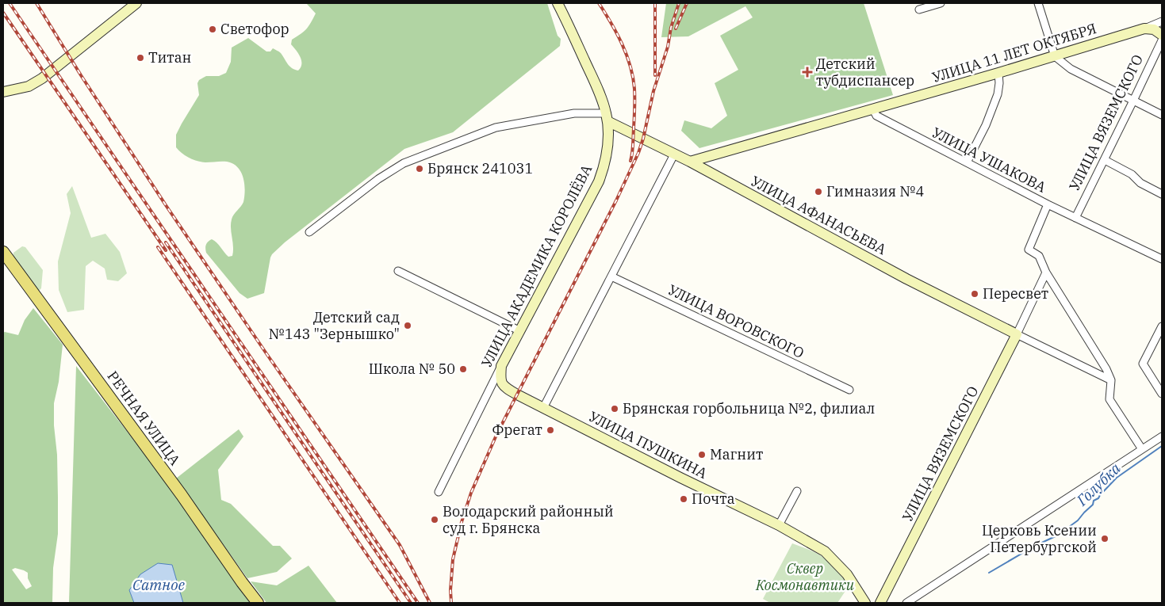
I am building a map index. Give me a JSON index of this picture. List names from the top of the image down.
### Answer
{
  "streets": {
    "main road": ["РЕЧНАЯ УЛИЦА"],
    "street": [
      "УЛИЦА 11 ЛЕТ ОКТЯБРЯ",
      "УЛИЦА ВЯЗЕМСКОГО",
      "УЛИЦА УШАКОВА",
      "УЛИЦА АФАНАСЬЕВА",
      "УЛИЦА АКАДЕМИКА КОРОЛЁВА",
      "УЛИЦА ВОРОВСКОГО",
      "УЛИЦА ПУШКИНА"
    ]
  },
  "crossings": [
    ["УЛИЦА 11 ЛЕТ ОКТЯБРЯ", "УЛИЦА УШАКОВА"],
    ["УЛИЦА 11 ЛЕТ ОКТЯБРЯ", "УЛИЦА АФАНАСЬЕВА"],
    ["УЛИЦА ВЯЗЕМСКОГО", "УЛИЦА УШАКОВА"],
    ["УЛИЦА ВЯЗЕМСКОГО", "УЛИЦА АФАНАСЬЕВА"],
    ["УЛИЦА АФАНАСЬЕВА", "УЛИЦА АКАДЕМИКА КОРОЛЁВА"]
  ],
  "water": ["Голубка", "Сатное"],
  "parks": ["Сквер Космонавтики"],
  "places": {
    "other": [
      "Светофор",
      "Титан",
      "Брянск 241031",
      "Гимназия №4",
      "Пересвет",
      "Детский сад №143 \"Зернышко\"",
      "Школа № 50",
      "Брянская горбольница №2, филиал",
      "Фрегат",
      "Магнит",
      "Почта",
      "Володарский районный суд г. Брянска",
      "Церковь Ксении Петербургской"
    ],
    "health": ["Детский тубдиспансер"]
  }
}
